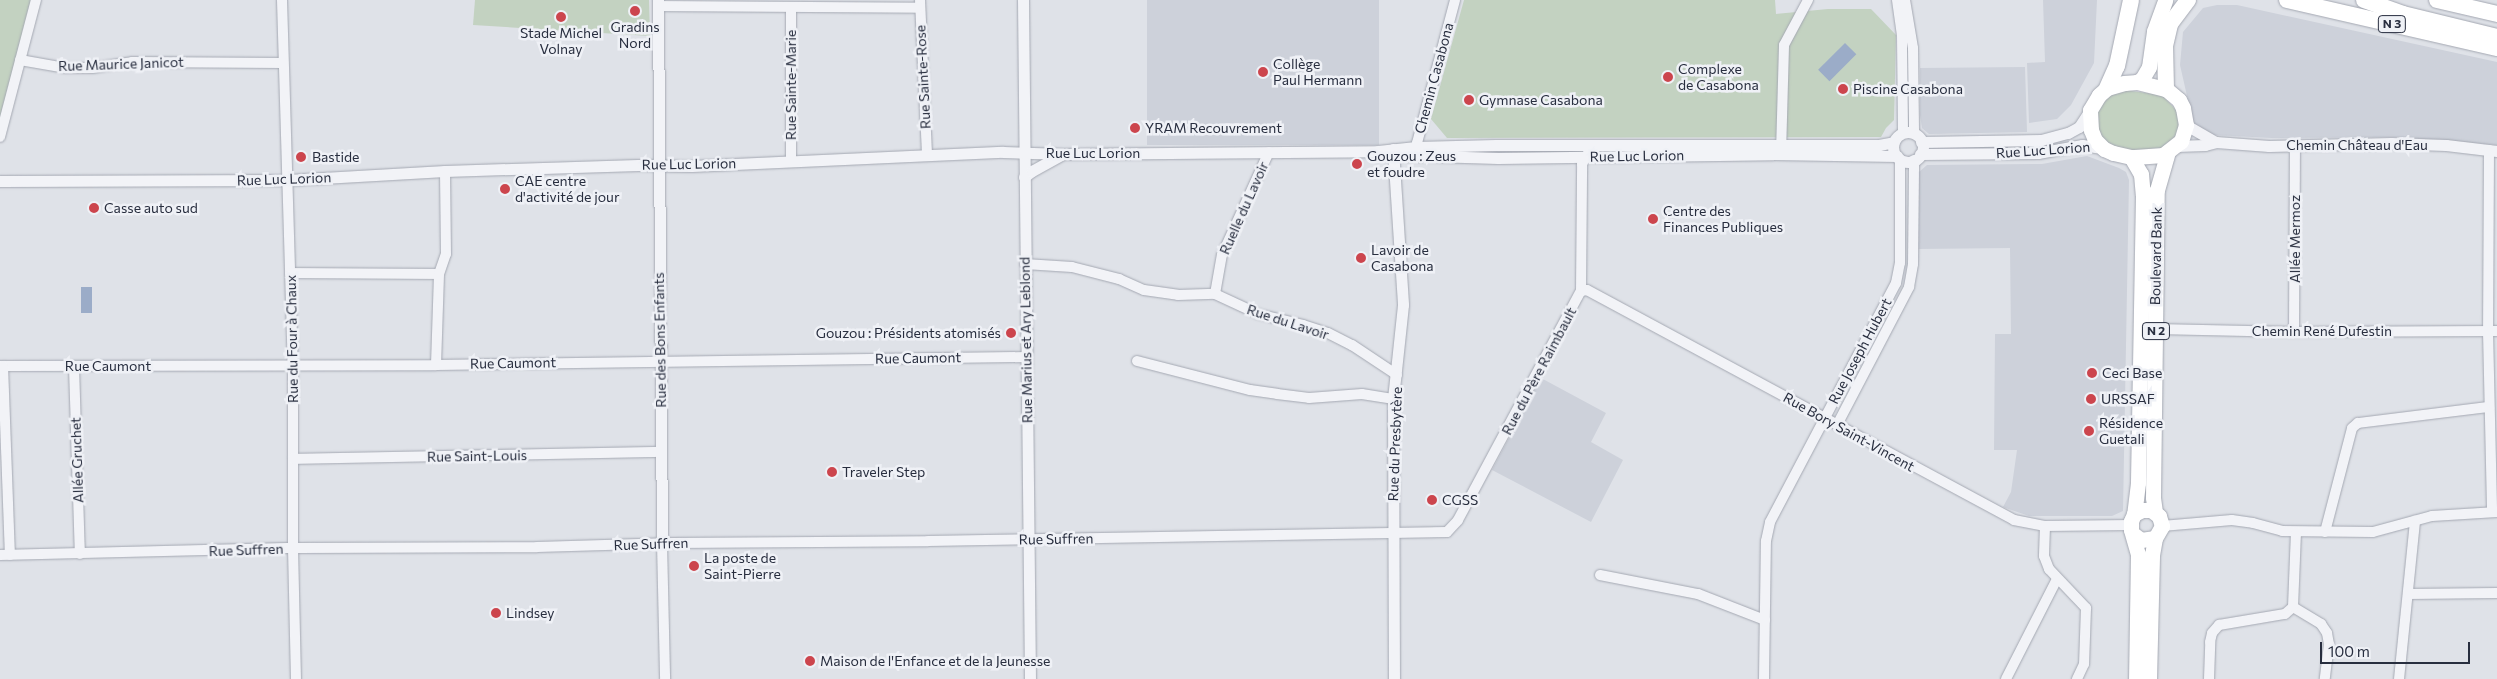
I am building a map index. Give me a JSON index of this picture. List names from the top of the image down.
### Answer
{
  "streets": {
    "highway": ["N 3"],
    "main road": ["Boulevard Bank", "N 2"],
    "street": [
      "Rue Maurice Janicot",
      "Rue Sainte-Rose",
      "Chemin Casabona",
      "Rue Sainte-Marie",
      "Chemin Château d'Eau",
      "Rue Luc Lorion",
      "Ruelle du Lavoir",
      "Allée Mermoz",
      "Rue du Lavoir",
      "Chemin René Dufestin",
      "Rue du Four à Chaux",
      "Rue des Bons Enfants",
      "Rue Marius et Ary Leblond",
      "Rue Joseph Hubert",
      "Rue Caumont",
      "Rue du Père Raimbault",
      "Rue Bory Saint-Vincent",
      "Rue du Presbytère",
      "Rue Saint-Louis",
      "Allée Gruchet",
      "Rue Suffren"
    ]
  },
  "crossings": [
    ["Rue Maurice Janicot", "Rue du Four à Chaux"],
    ["Rue Sainte-Rose", "Rue Luc Lorion"],
    ["Chemin Casabona", "Rue Luc Lorion"],
    ["Rue Sainte-Marie", "Rue Luc Lorion"],
    ["Chemin Château d'Eau", "Rue Luc Lorion"],
    ["Chemin Château d'Eau", "Allée Mermoz"],
    ["Chemin Château d'Eau", "Boulevard Bank"],
    ["Chemin Château d'Eau", "N 2"],
    ["Rue Luc Lorion", "Ruelle du Lavoir"],
    ["Rue Luc Lorion", "Boulevard Bank"],
    ["Rue Luc Lorion", "N 2"],
    ["Rue Luc Lorion", "Rue du Four à Chaux"],
    ["Rue Luc Lorion", "Rue des Bons Enfants"],
    ["Rue Luc Lorion", "Rue Marius et Ary Leblond"],
    ["Rue Luc Lorion", "Rue Joseph Hubert"],
    ["Rue Luc Lorion", "Rue du Père Raimbault"],
    ["Rue Luc Lorion", "Rue du Presbytère"],
    ["Ruelle du Lavoir", "Rue du Lavoir"],
    ["Allée Mermoz", "Chemin René Dufestin"],
    ["Boulevard Bank", "N 2"],
    ["Boulevard Bank", "Chemin René Dufestin"],
    ["Boulevard Bank", "Rue Bory Saint-Vincent"],
    ["Rue du Lavoir", "Rue Marius et Ary Leblond"],
    ["Rue du Lavoir", "Rue du Presbytère"],
    ["Rue du Four à Chaux", "Rue Caumont"],
    ["Rue du Four à Chaux", "Rue Saint-Louis"],
    ["Rue du Four à Chaux", "Rue Suffren"],
    ["Rue des Bons Enfants", "Rue Caumont"],
    ["Rue des Bons Enfants", "Rue Saint-Louis"],
    ["Rue des Bons Enfants", "Rue Suffren"],
    ["Rue Marius et Ary Leblond", "Rue Caumont"],
    ["Rue Marius et Ary Leblond", "Rue Suffren"],
    ["Rue Joseph Hubert", "Rue Bory Saint-Vincent"],
    ["Rue Caumont", "Allée Gruchet"],
    ["Rue du Père Raimbault", "Rue Bory Saint-Vincent"],
    ["Rue du Père Raimbault", "Rue du Presbytère"],
    ["Rue du Père Raimbault", "Rue Suffren"],
    ["Rue du Presbytère", "Rue Suffren"],
    ["Allée Gruchet", "Rue Suffren"]
  ],
  "places": [
    "Gradins Nord",
    "Stade Michel Volnay",
    "Collège Paul Hermann",
    "Complexe de Casabona",
    "Piscine Casabona",
    "Gymnase Casabona",
    "YRAM Recouvrement",
    "Bastide",
    "Gouzou : Zeus et foudre",
    "CAE centre d'activité de jour",
    "Casse auto sud",
    "Centre des Finances Publiques",
    "Lavoir de Casabona",
    "Gouzou : Présidents atomisés",
    "Ceci Base",
    "URSSAF",
    "Résidence Guetali",
    "Traveler Step",
    "CGSS",
    "La poste de Saint-Pierre",
    "Lindsey",
    "Maison de l'Enfance et de la Jeunesse"
  ],
  "scale_bar": "100 m"
}
